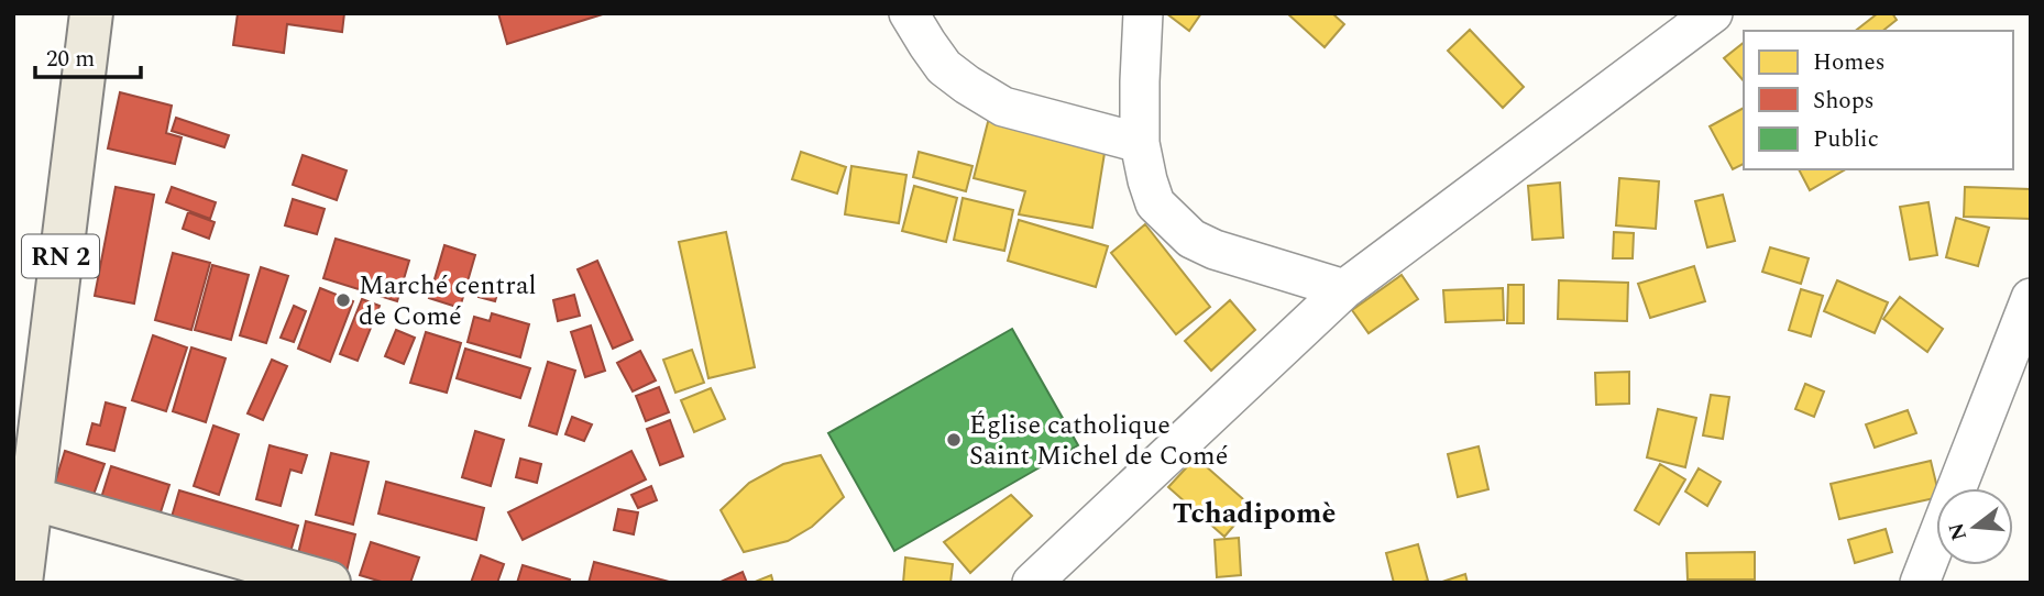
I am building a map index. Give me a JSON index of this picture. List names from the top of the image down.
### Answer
{
  "streets": {
    "main road": ["RN 2"]
  },
  "districts": ["Tchadipomè"],
  "places": ["Marché central de Comé", "Église catholique Saint Michel de Comé"],
  "legend": ["Homes", "Shops", "Public"],
  "scale_bar": "20 m",
  "north": "left"
}
